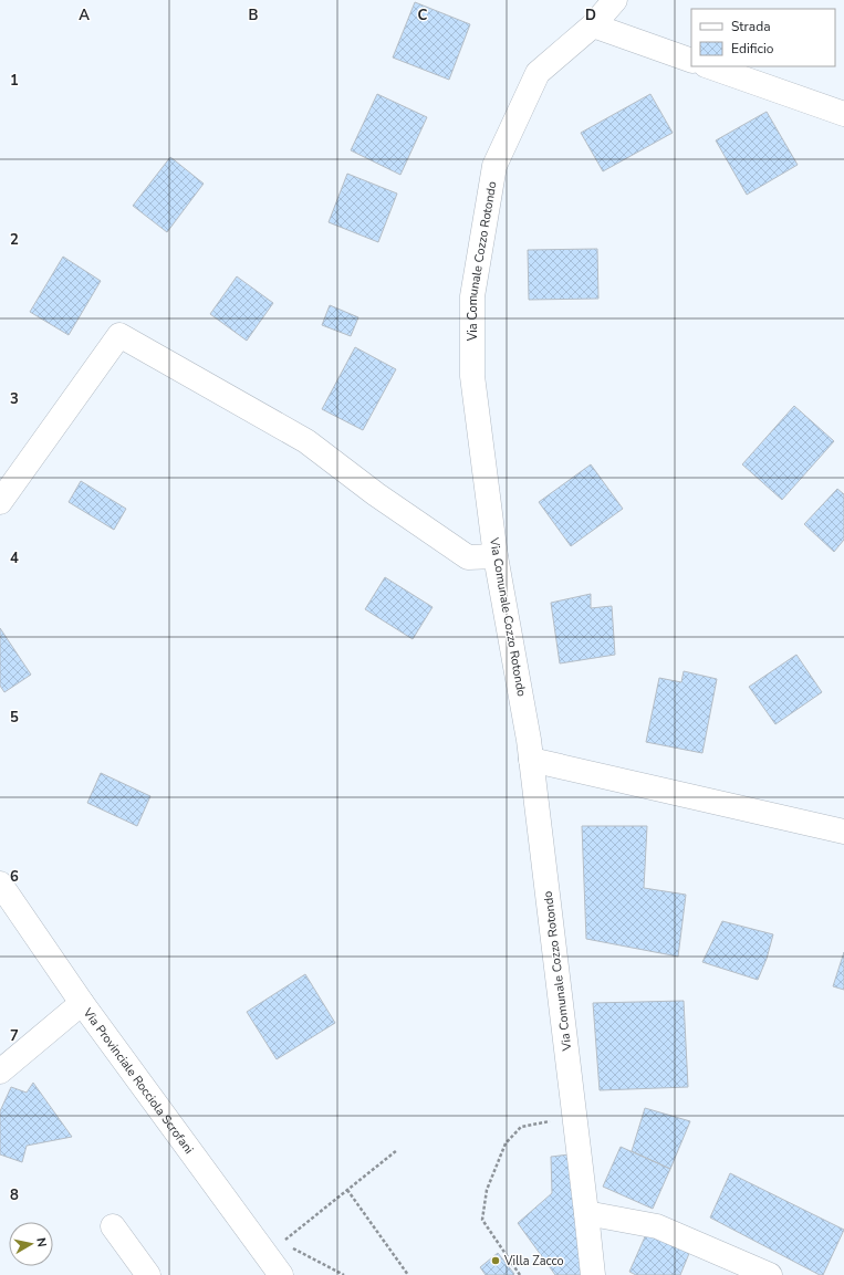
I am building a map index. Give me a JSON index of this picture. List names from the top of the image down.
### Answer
{
  "streets": {
    "street": ["Via Comunale Cozzo Rotondo", "Via Provinciale Rocciola Scrofani"]
  },
  "places": ["Villa Zacco"],
  "legend": ["Strada", "Edificio"],
  "north": "right",
  "grid": {
    "columns": [
      "A",
      "B",
      "C",
      "D"
    ],
    "rows": [
      "1",
      "2",
      "3",
      "4",
      "5",
      "6",
      "7",
      "8"
    ]
  }
}
